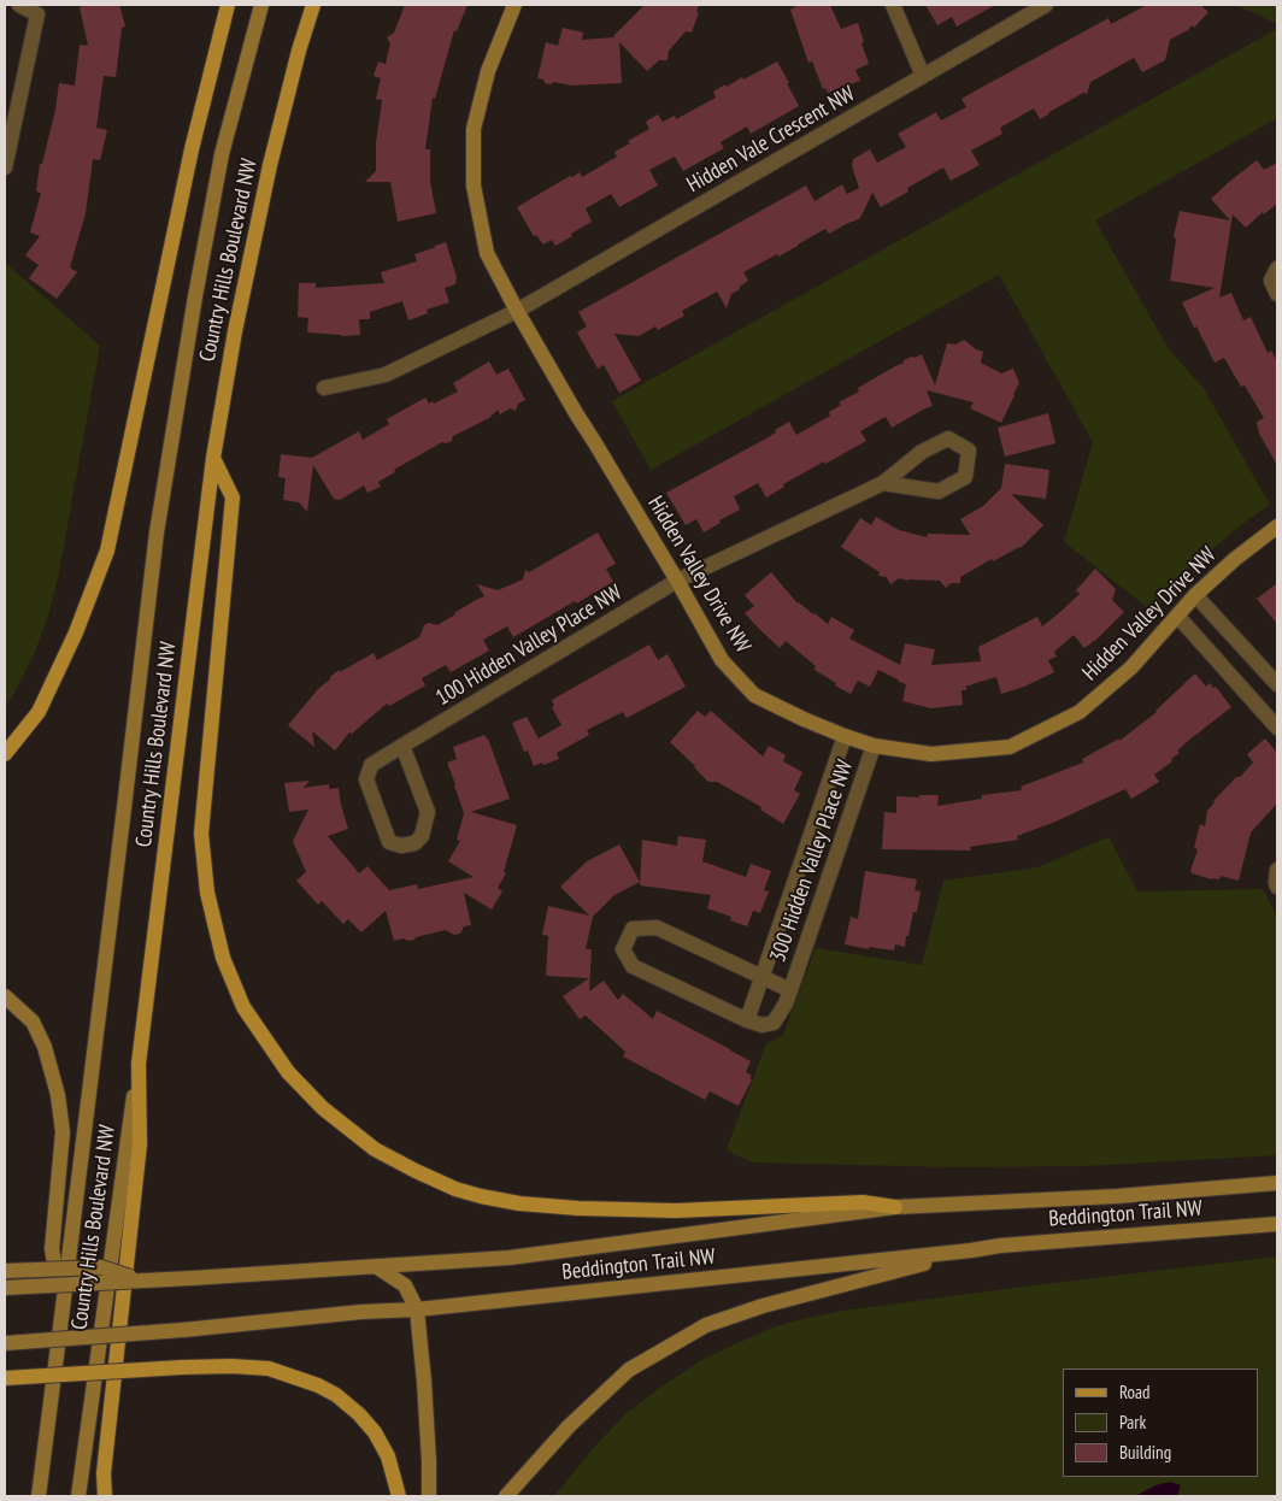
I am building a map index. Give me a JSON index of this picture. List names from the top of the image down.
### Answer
{
  "streets": {
    "main road": ["Country Hills Boulevard NW", "Hidden Valley Drive NW", "Beddington Trail NW"],
    "street": ["Hidden Vale Crescent NW", "100 Hidden Valley Place NW", "300 Hidden Valley Place NW"]
  },
  "crossings": [
    ["Hidden Vale Crescent NW", "Hidden Valley Drive NW"],
    ["Hidden Valley Drive NW", "100 Hidden Valley Place NW"],
    ["Hidden Valley Drive NW", "300 Hidden Valley Place NW"]
  ],
  "legend": ["Road", "Park", "Building"]
}
